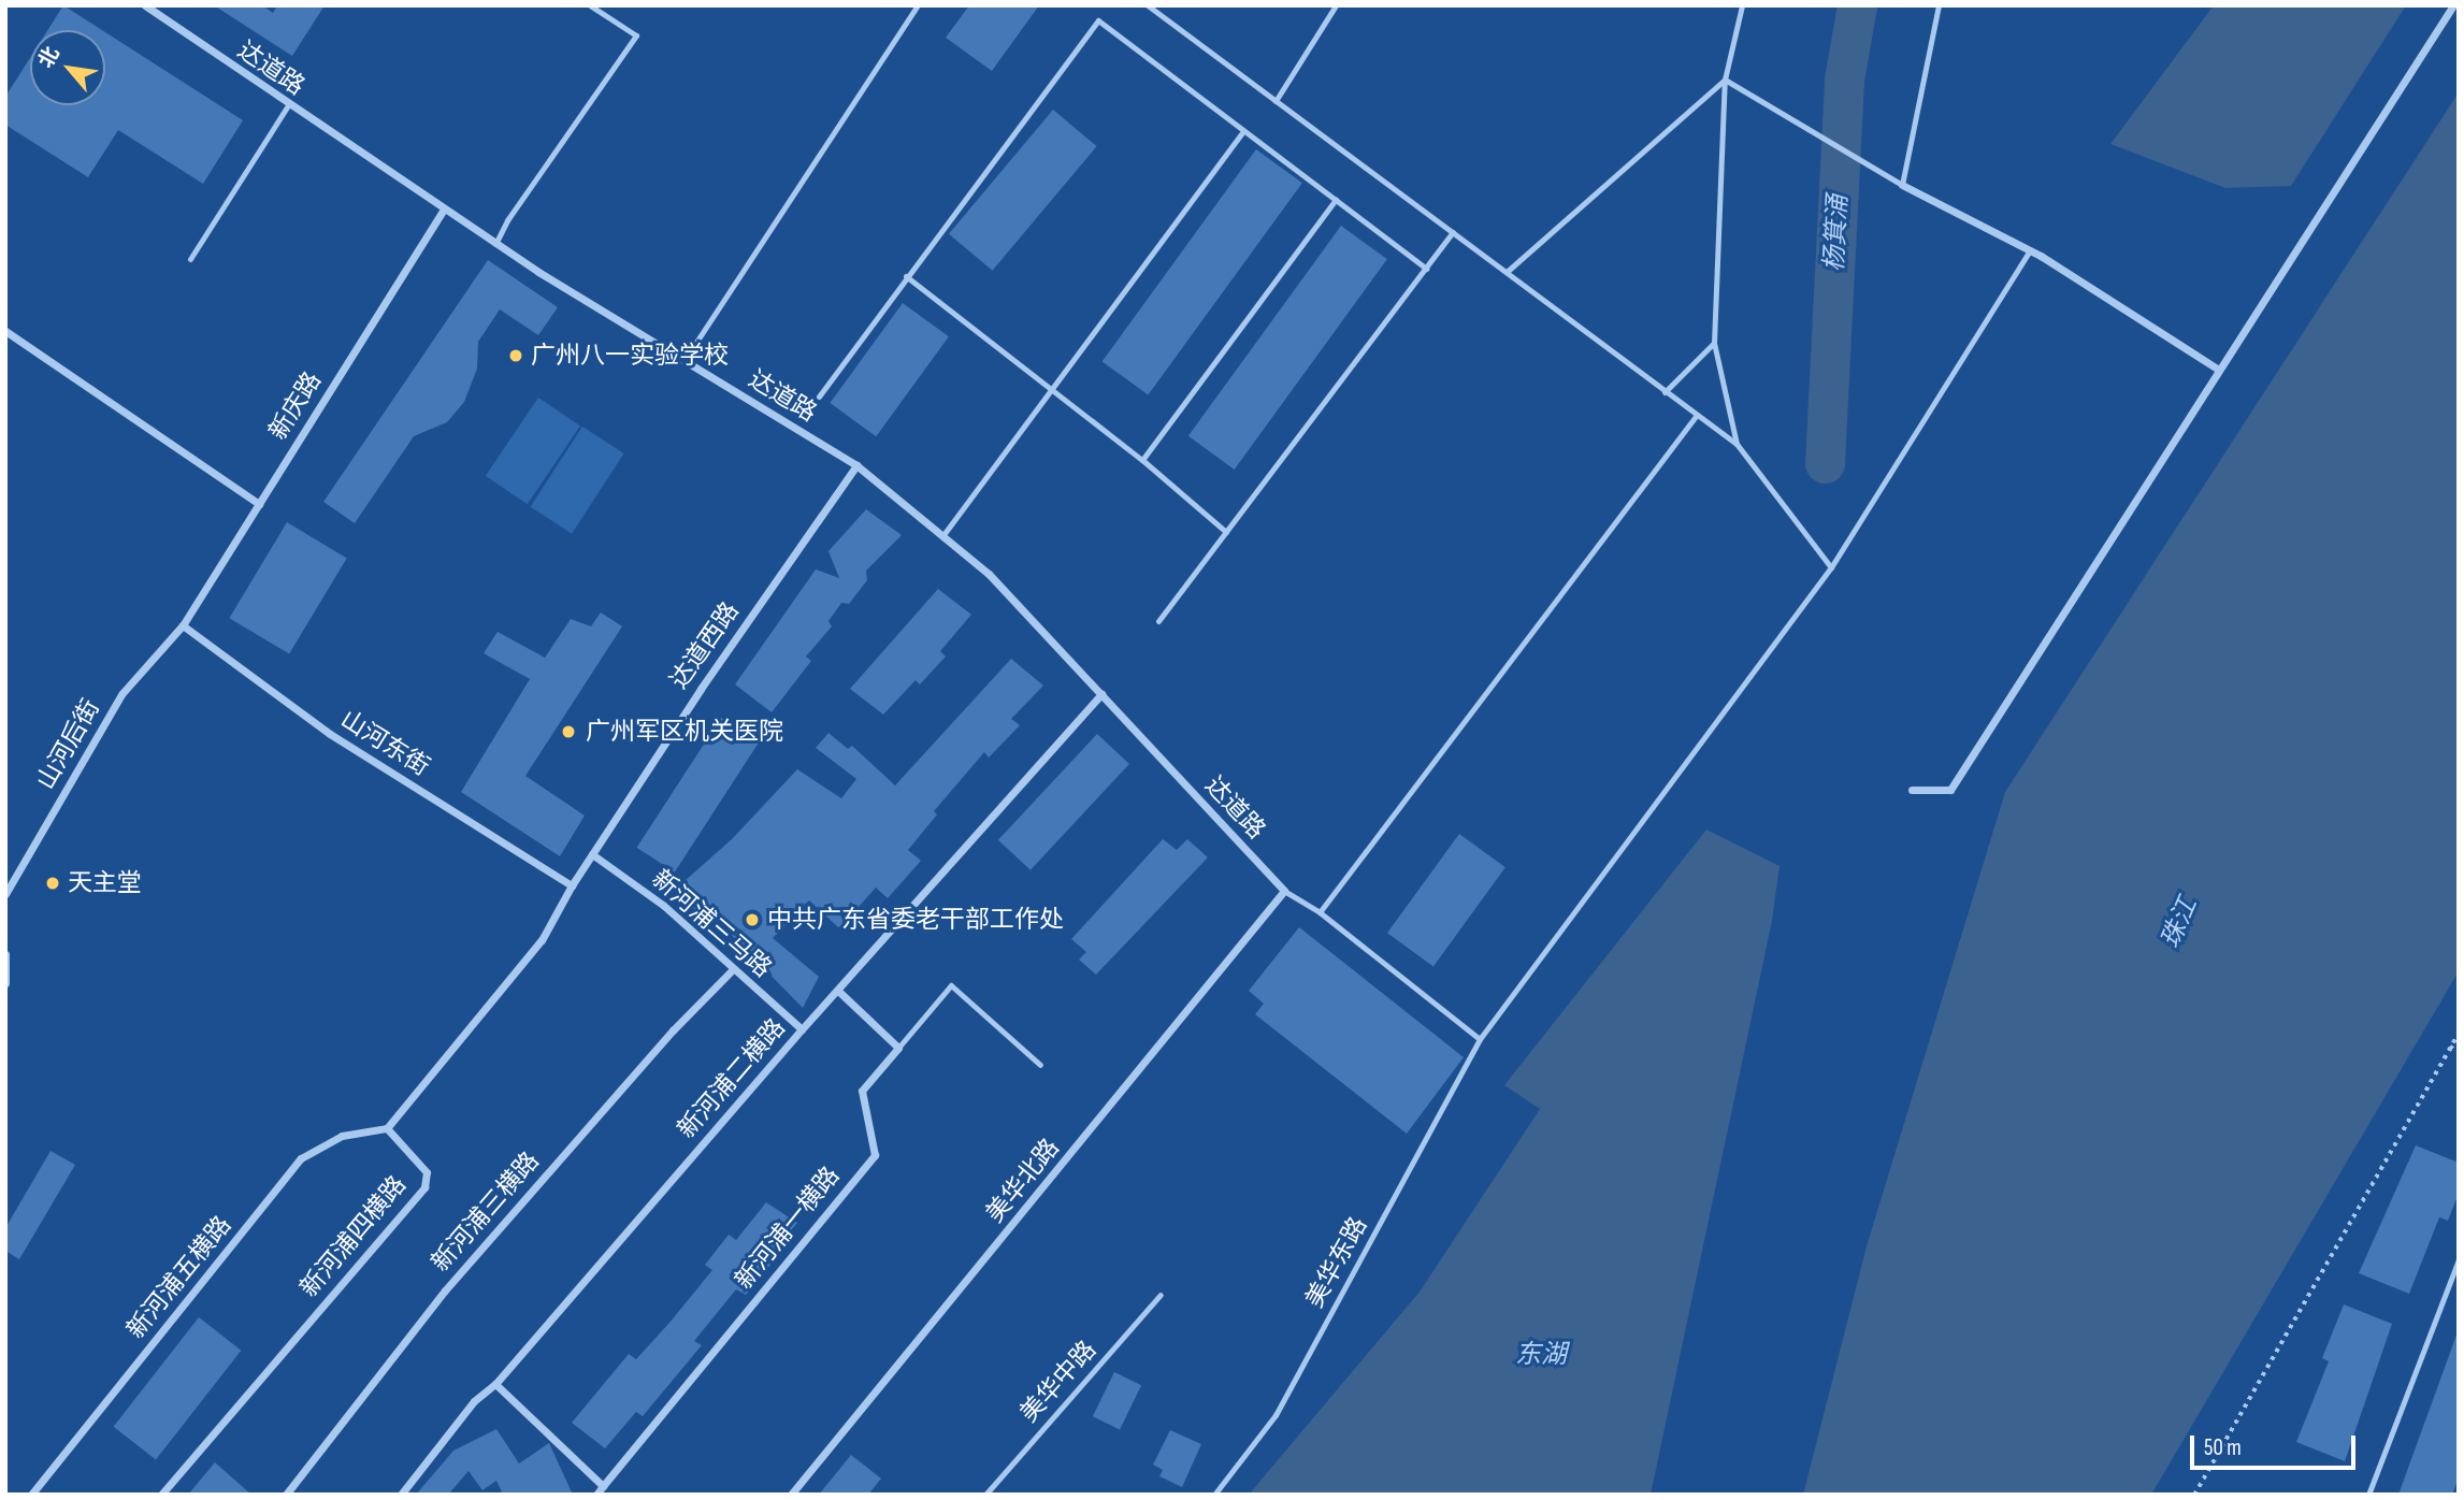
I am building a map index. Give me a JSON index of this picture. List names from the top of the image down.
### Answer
{
  "streets": {
    "street": [
      "达道路",
      "新庆路",
      "达道西路",
      "山河东街",
      "山河后街",
      "新河浦三马路",
      "新河浦二横路",
      "美华北路",
      "新河浦三横路",
      "新河浦一横路",
      "新河浦四横路",
      "新河浦五横路"
    ],
    "lane": ["美华东路", "美华中路"]
  },
  "crossings": [
    ["达道路", "新庆路"],
    ["达道路", "达道西路"],
    ["达道路", "新河浦二横路"],
    ["达道路", "美华北路"],
    ["新庆路", "山河东街"],
    ["新庆路", "山河后街"],
    ["达道西路", "新河浦三马路"],
    ["山河东街", "山河后街"],
    ["新河浦三马路", "新河浦二横路"],
    ["新河浦三马路", "新河浦三横路"],
    ["新河浦四横路", "新河浦五横路"]
  ],
  "water": ["杨箕涌", "珠江", "东湖"],
  "places": [
    "广州八一实验学校",
    "广州军区机关医院",
    "天主堂",
    "中共广东省委老干部工作处"
  ],
  "scale_bar": "50 m",
  "north": "top left"
}
